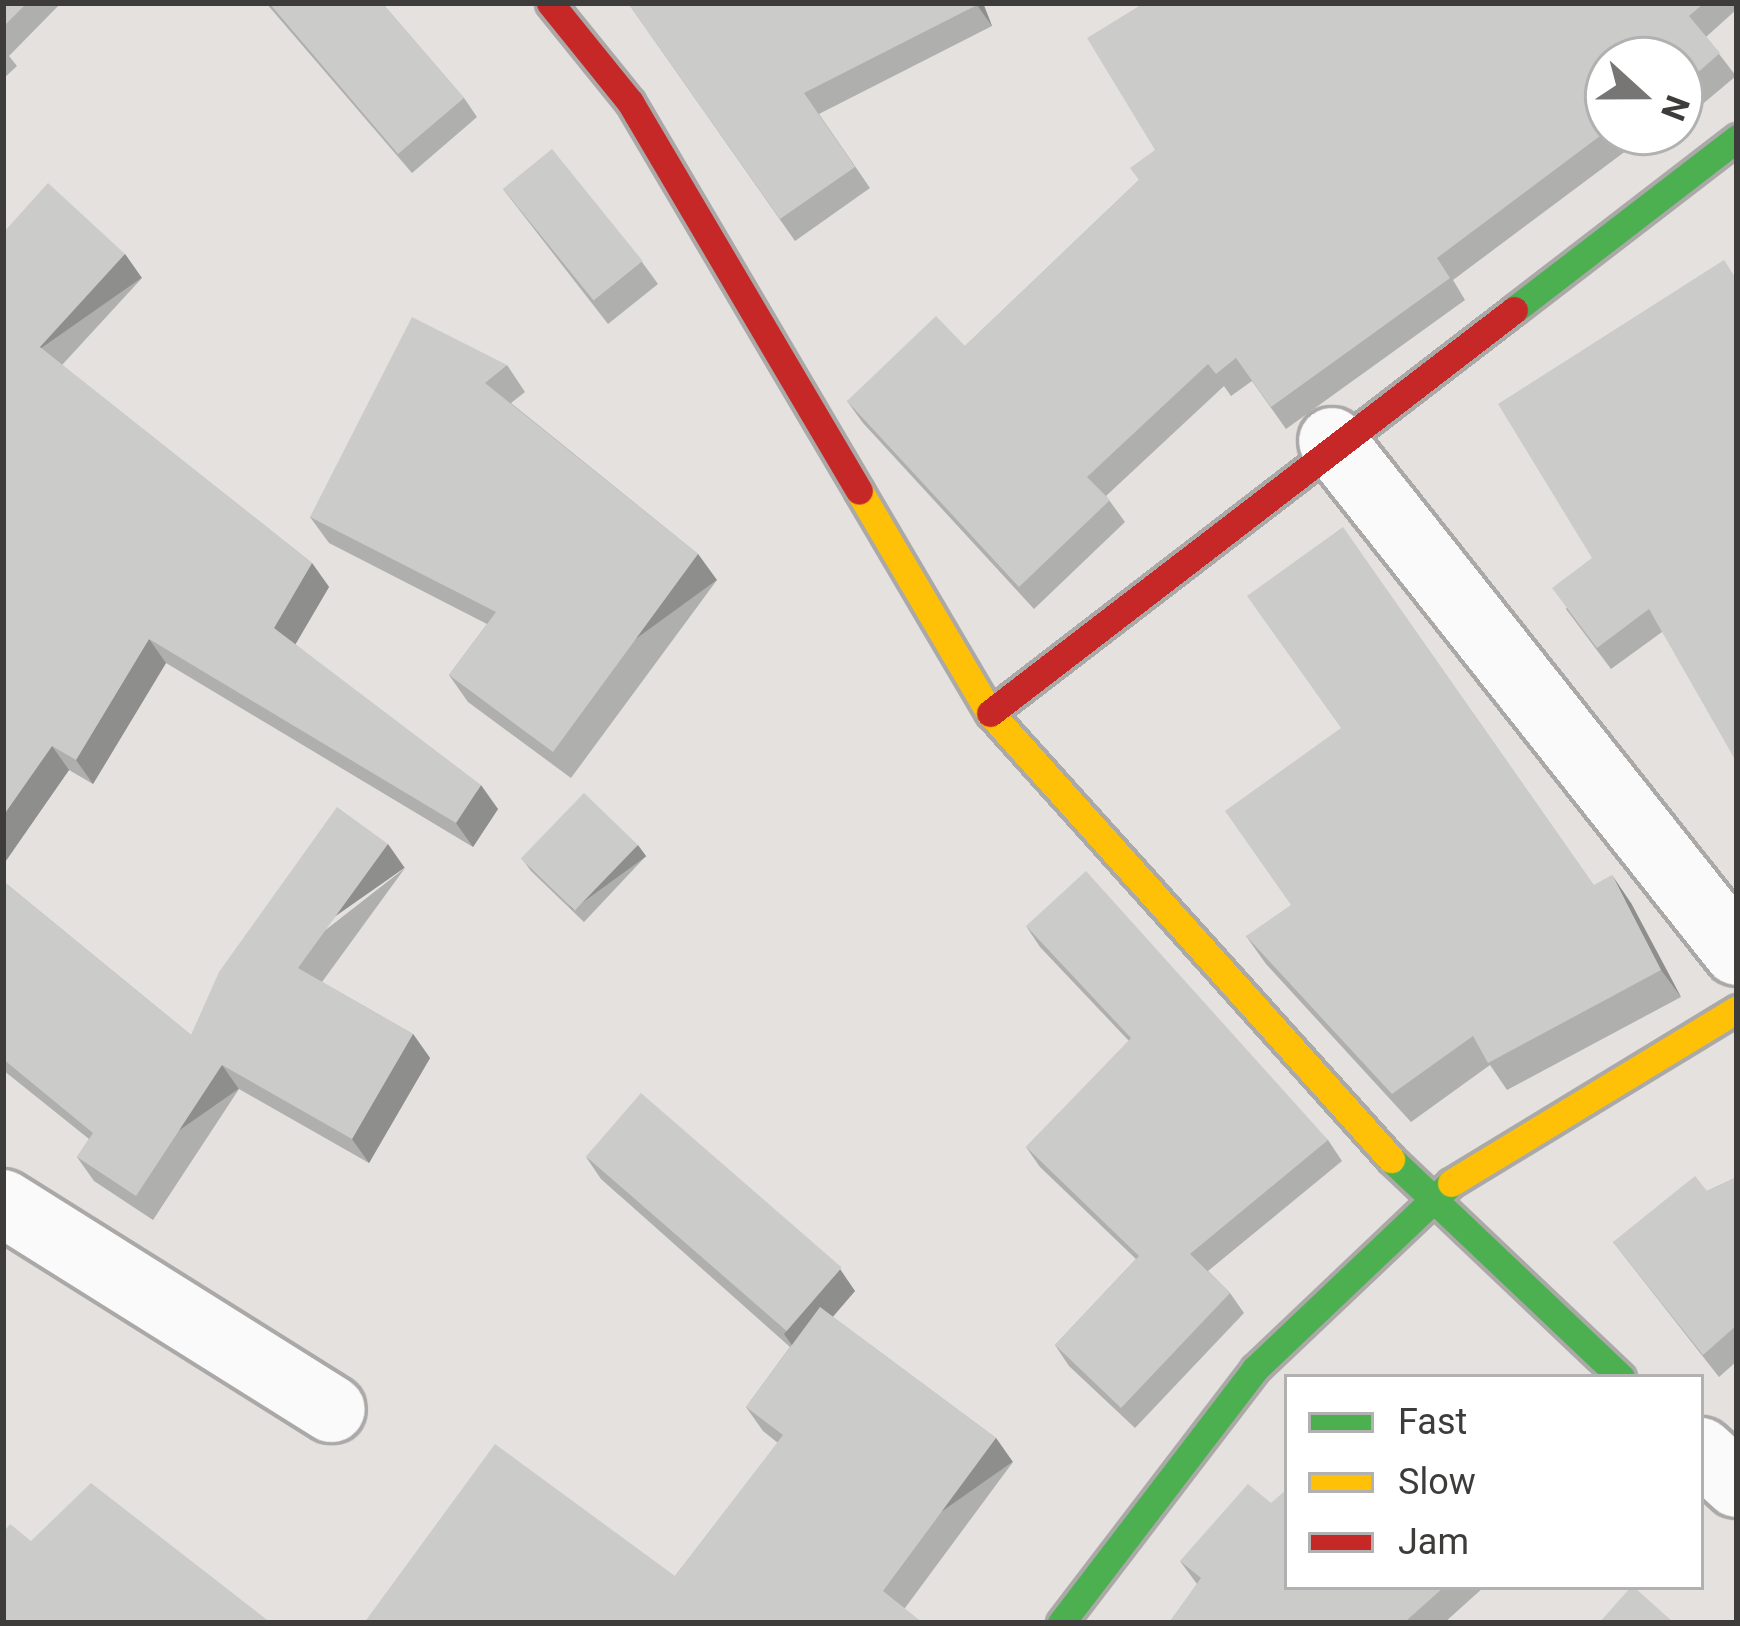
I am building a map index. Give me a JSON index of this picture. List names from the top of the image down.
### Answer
{
  "legend": ["Fast", "Slow", "Jam"],
  "north": "right"
}
